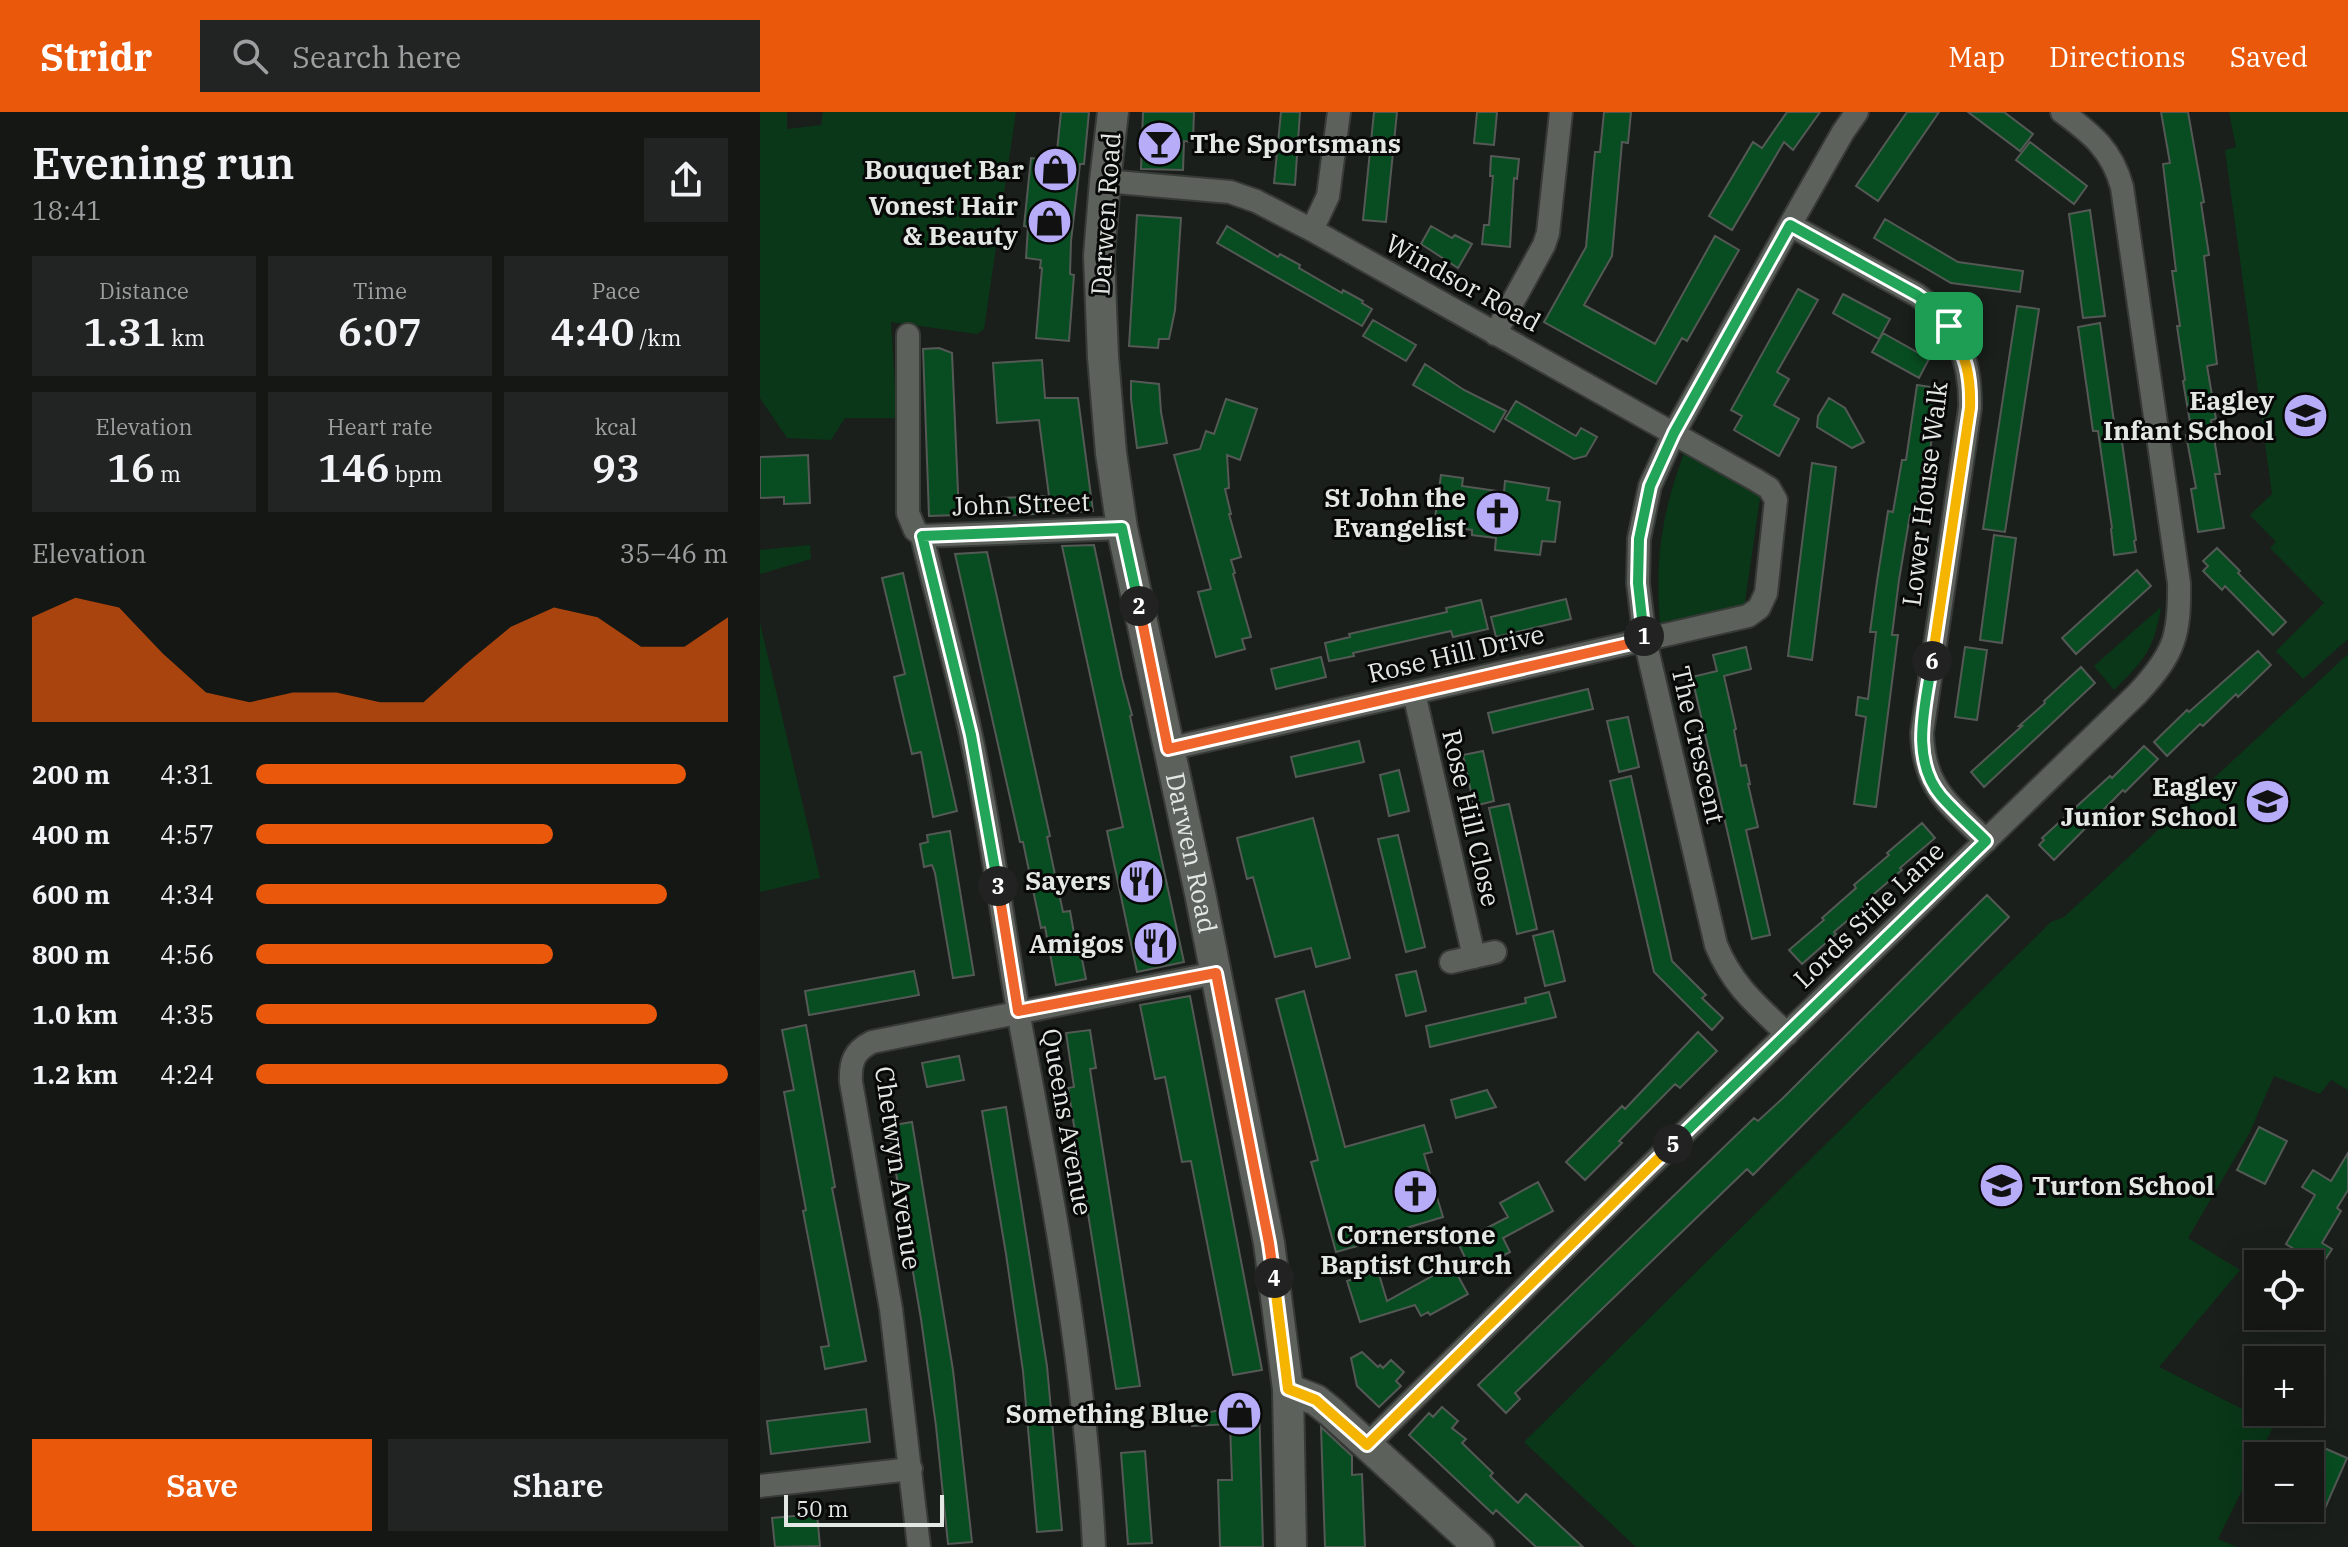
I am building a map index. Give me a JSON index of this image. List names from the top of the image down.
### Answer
{
  "streets": {
    "main road": ["Darwen Road"],
    "street": [
      "Windsor Road",
      "Lower House Walk",
      "John Street",
      "Rose Hill Drive",
      "The Crescent",
      "Rose Hill Close",
      "Lords Stile Lane",
      "Queens Avenue",
      "Chetwyn Avenue"
    ]
  },
  "crossings": [
    ["Darwen Road", "Windsor Road"],
    ["Darwen Road", "John Street"],
    ["Darwen Road", "Rose Hill Drive"],
    ["Darwen Road", "Chetwyn Avenue"],
    ["Windsor Road", "Rose Hill Drive"],
    ["Windsor Road", "The Crescent"],
    ["Lower House Walk", "The Crescent"],
    ["Lower House Walk", "Lords Stile Lane"],
    ["John Street", "Queens Avenue"],
    ["Rose Hill Drive", "The Crescent"],
    ["Rose Hill Drive", "Rose Hill Close"],
    ["The Crescent", "Lords Stile Lane"],
    ["Queens Avenue", "Chetwyn Avenue"]
  ],
  "places": {
    "bar": ["The Sportsmans"],
    "shop": ["Bouquet Bar", "Vonest Hair & Beauty", "Something Blue"],
    "school or university": ["Eagley Infant School", "Eagley Junior School", "Turton School"],
    "church": ["St John the Evangelist", "Cornerstone Baptist Church"],
    "restaurant": ["Sayers", "Amigos"]
  },
  "scale_bar": "50 m",
  "page": {
    "header": "Stridr",
    "search": "Search here",
    "nav": ["Map", "Directions", "Saved"],
    "heading": ["Evening run", "18:41"],
    "stats": [
      ["Distance", "1.31 km"],
      ["Time", "6:07"],
      ["Pace", "4:40 /km"],
      ["Elevation", "16 m"],
      ["Heart rate", "146 bpm"],
      ["kcal", "93"]
    ],
    "chart": ["Elevation", "35–46 m"],
    "pins": [
      "2",
      "1",
      "6",
      "3",
      "5",
      "4"
    ],
    "list": [
      {
        "name": "200 m",
        "note": "4:31"
      },
      {
        "name": "400 m",
        "note": "4:57"
      },
      {
        "name": "600 m",
        "note": "4:34"
      },
      {
        "name": "800 m",
        "note": "4:56"
      },
      {
        "name": "1.0 km",
        "note": "4:35"
      },
      {
        "name": "1.2 km",
        "note": "4:24"
      }
    ],
    "map_buttons": ["+", "−"],
    "buttons": ["Save", "Share"],
    "scale": "50 m"
  }
}
